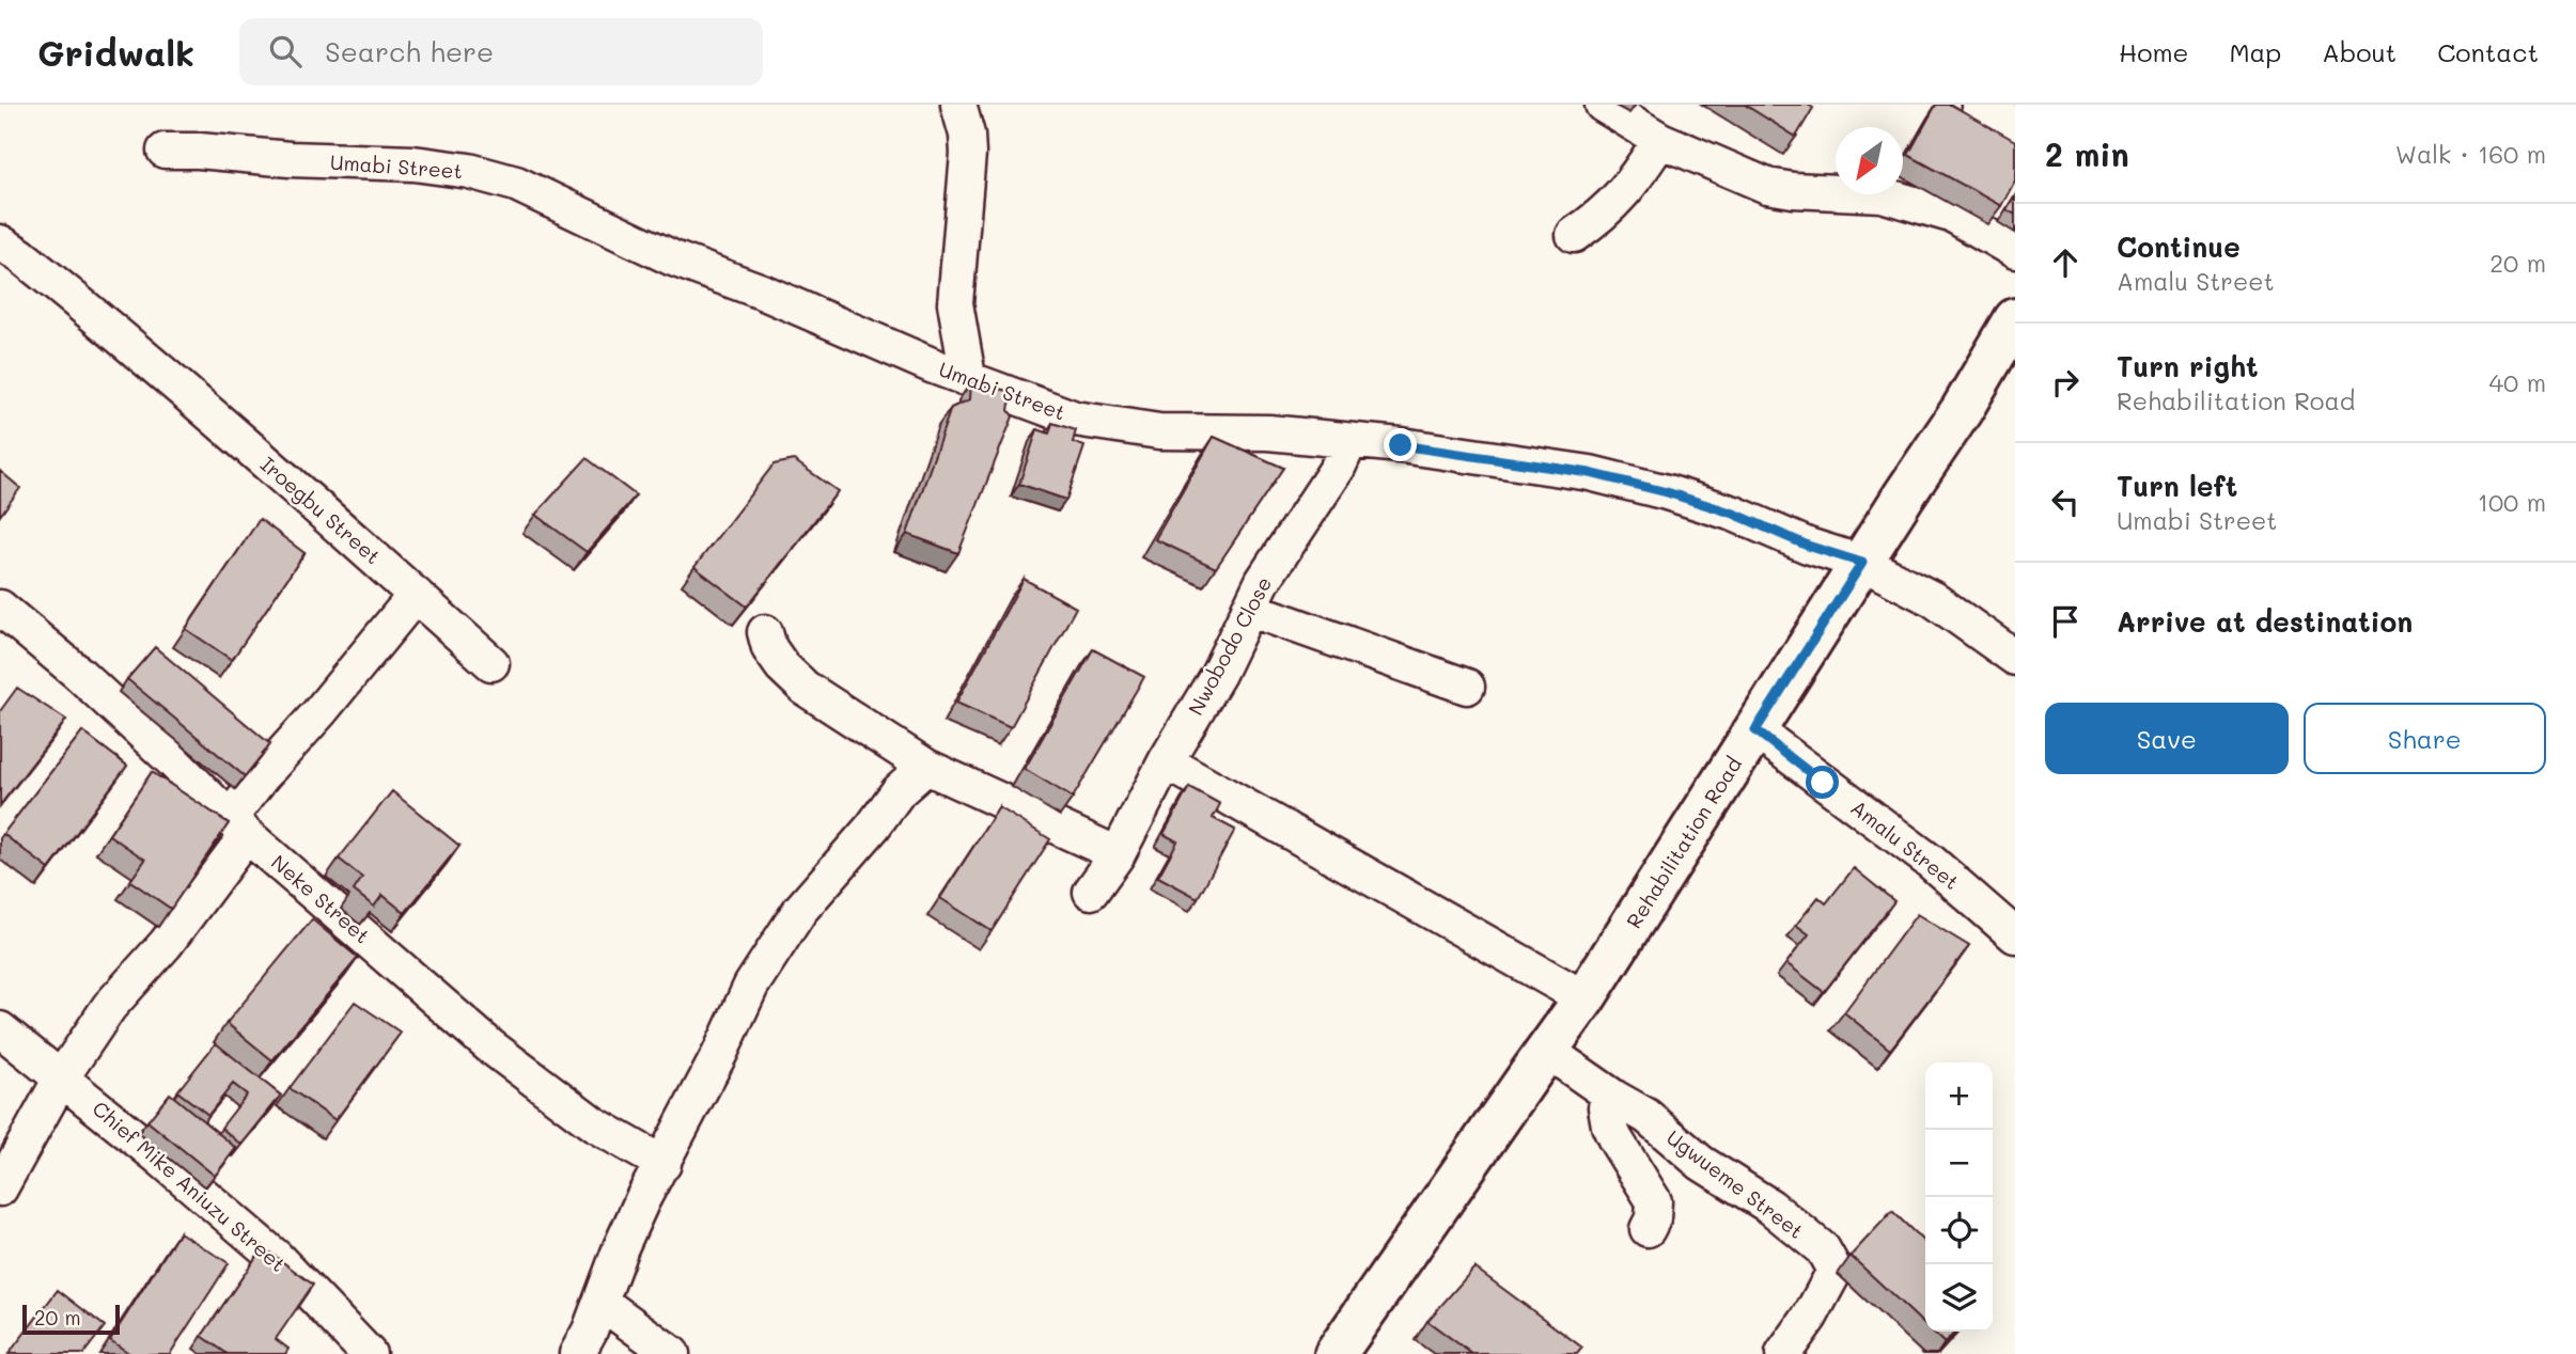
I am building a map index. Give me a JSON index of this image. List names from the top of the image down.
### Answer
{
  "streets": {
    "main road": ["Rehabilitation Road"],
    "street": [
      "Umabi Street",
      "Iroegbu Street",
      "Nwobodo Close",
      "Amalu Street",
      "Neke Street",
      "Ugwueme Street",
      "Chief Mike Aniuzu Street"
    ]
  },
  "crossings": [
    ["Umabi Street", "Nwobodo Close"],
    ["Umabi Street", "Rehabilitation Road"],
    ["Rehabilitation Road", "Amalu Street"],
    ["Rehabilitation Road", "Ugwueme Street"]
  ],
  "scale_bar": "20 m",
  "north": "bottom left",
  "page": {
    "header": "Gridwalk",
    "search": "Search here",
    "nav": [
      "Home",
      "Map",
      "About",
      "Contact"
    ],
    "heading": ["2 min", "Walk · 160 m"],
    "list": [
      ["Continue", "Amalu Street", "20 m"],
      ["Turn right", "Rehabilitation Road", "40 m"],
      ["Turn left", "Umabi Street", "100 m"],
      "Arrive at destination"
    ],
    "buttons": ["Save", "Share"],
    "map_buttons": ["+", "−"],
    "scale": "20 m"
  }
}
